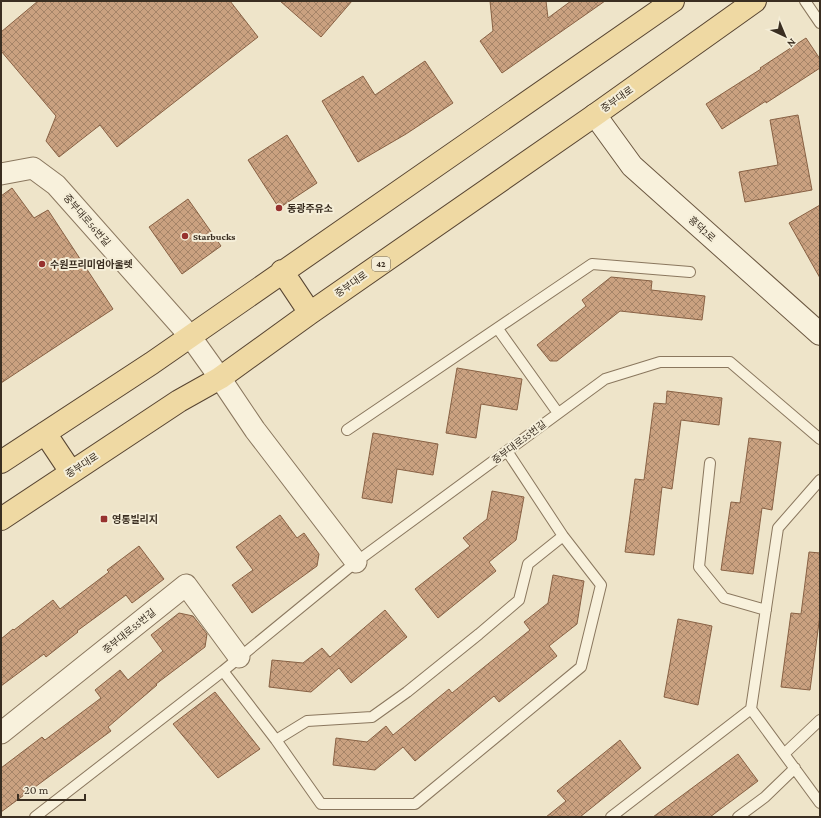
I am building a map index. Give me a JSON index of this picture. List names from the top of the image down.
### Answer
{
  "streets": {
    "main road": ["중부대로", "42"],
    "street": ["중부대로56번길", "흥덕2로", "중부대로55번길"]
  },
  "crossings": [
    ["중부대로", "중부대로56번길"],
    ["중부대로", "흥덕2로"],
    ["중부대로56번길", "중부대로55번길"]
  ],
  "places": {
    "other": ["동광주유소", "Starbucks", "수원프리미엄아울렛"],
    "transit": ["영통빌리지"]
  },
  "scale_bar": "20 m",
  "north": "bottom right"
}
